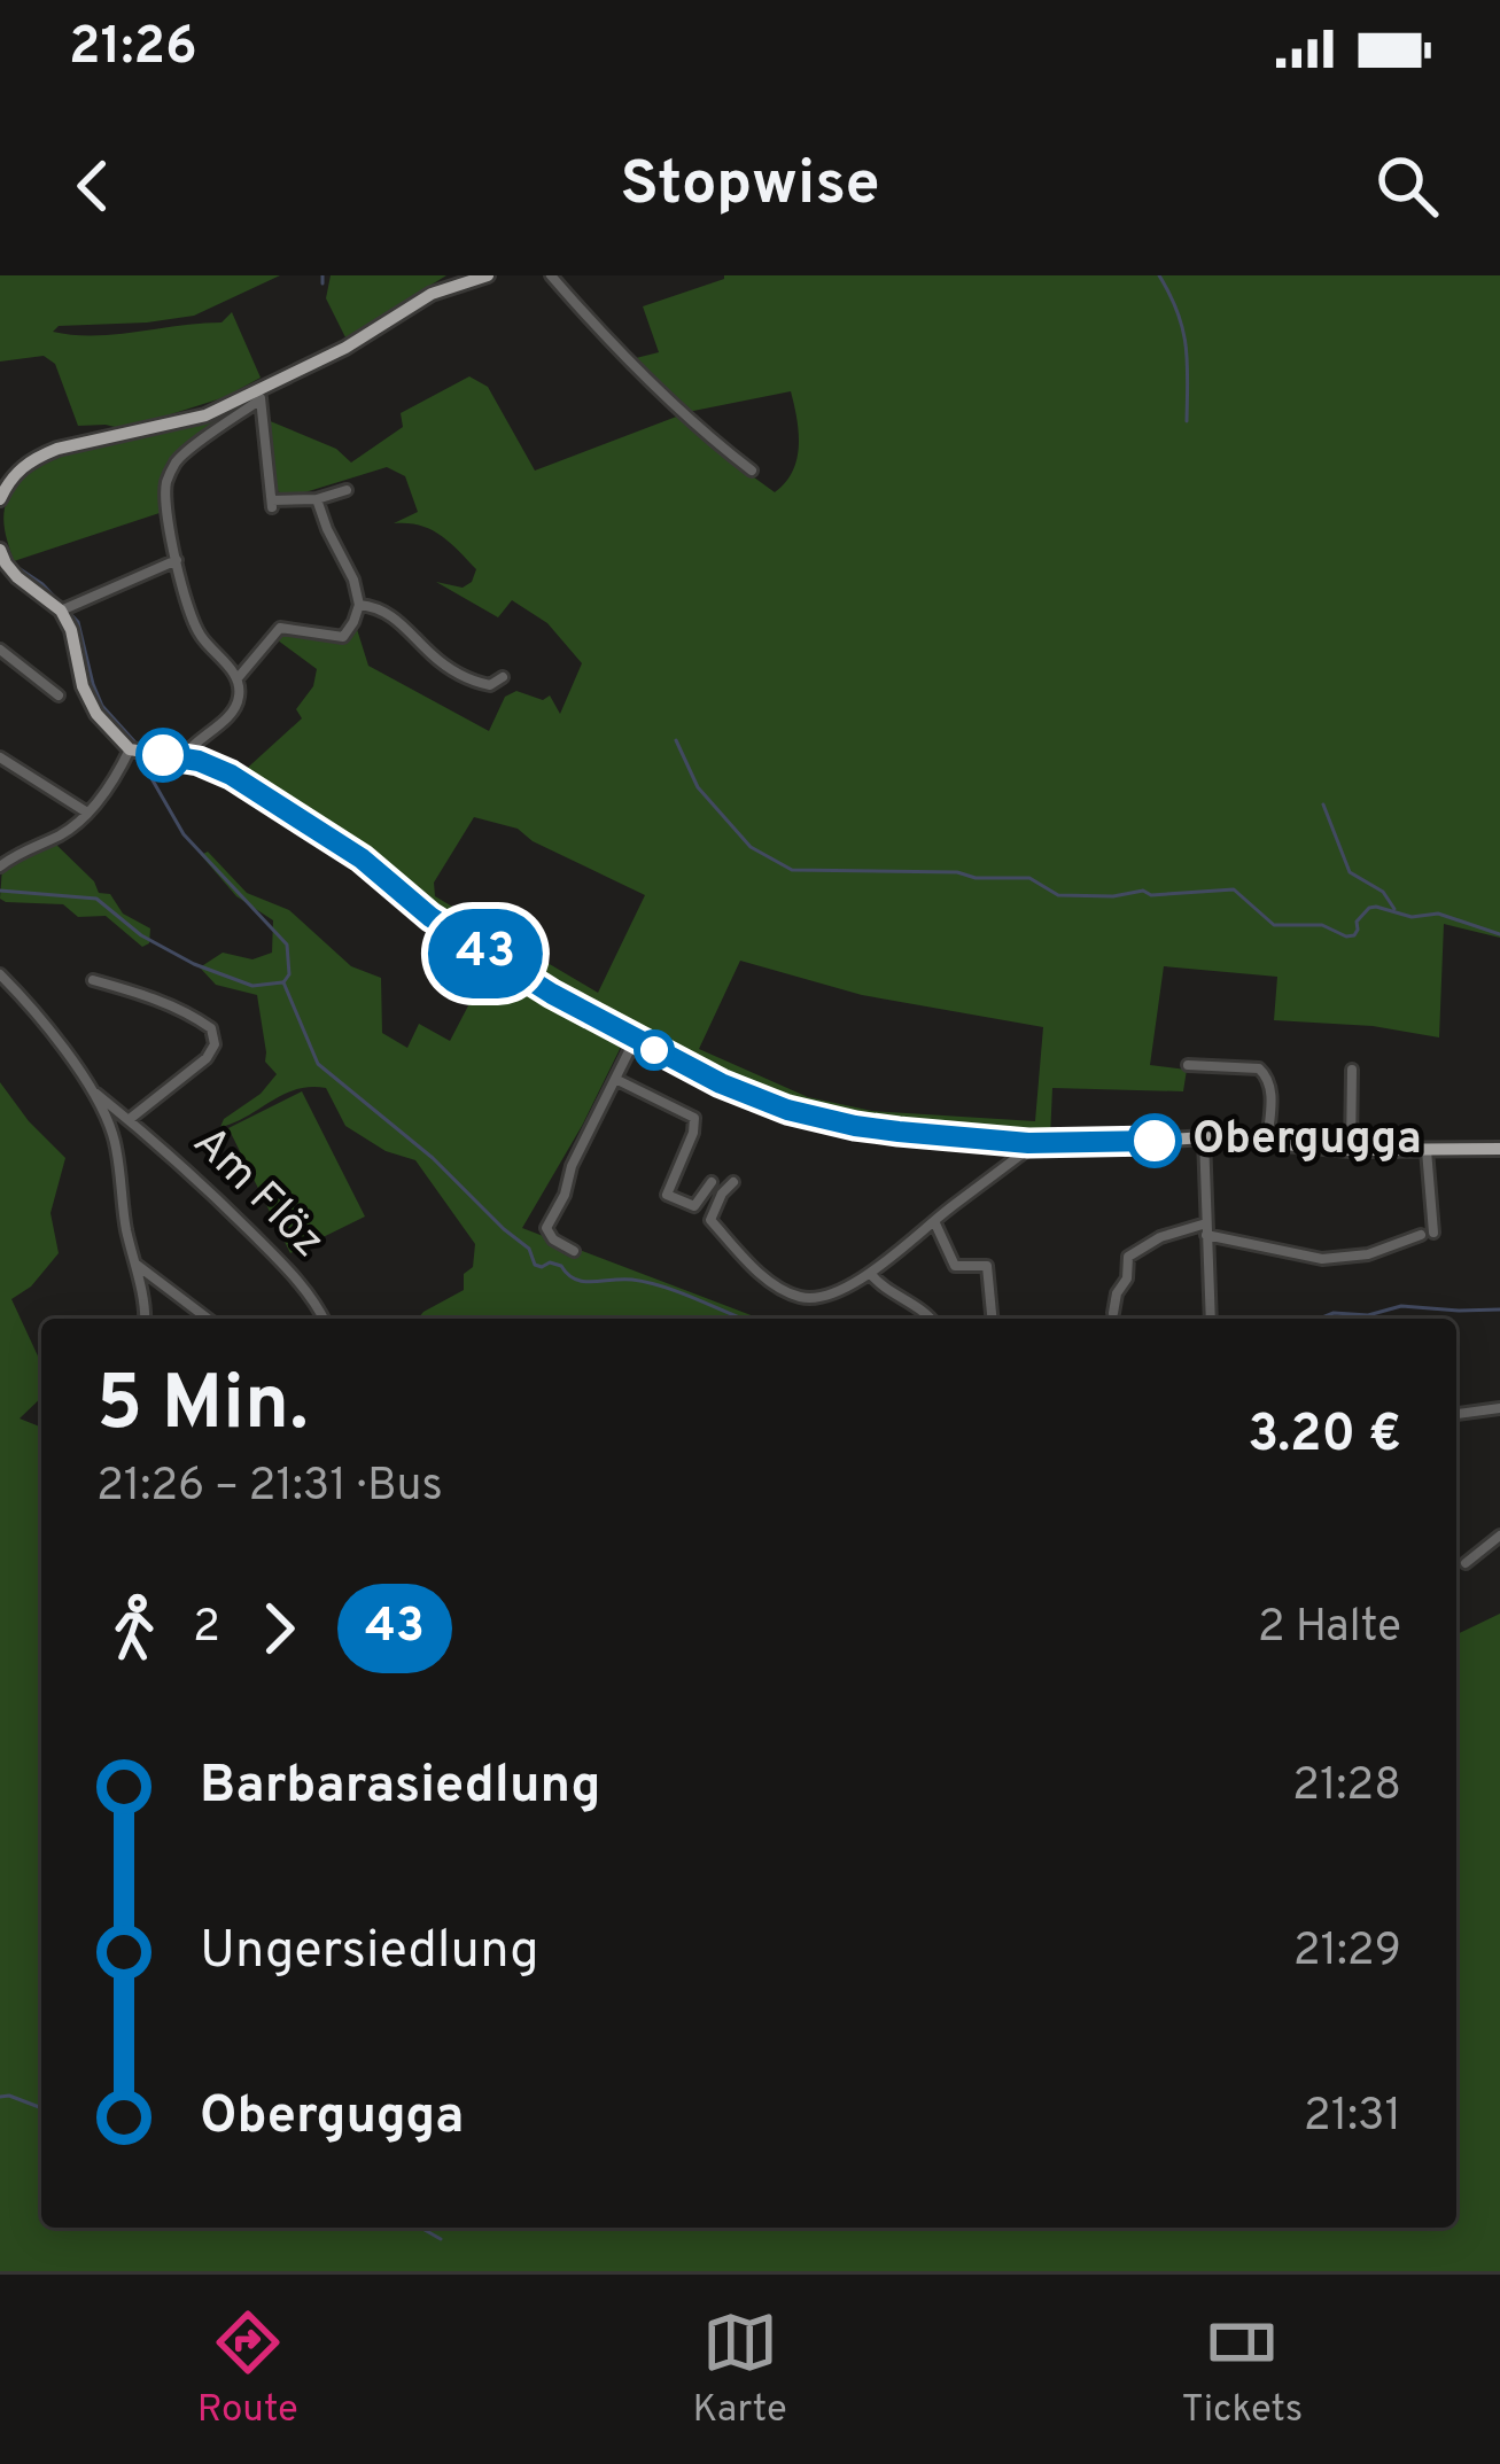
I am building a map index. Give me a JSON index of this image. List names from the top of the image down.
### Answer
{
  "streets": {
    "street": ["Am Flöz"]
  },
  "places": ["Obergugga"],
  "lines": ["bus line 43"],
  "page": {
    "status": "21:26",
    "header": "Stopwise",
    "on_map": "43",
    "heading": ["5 Min.", "21:26 – 21:31 · Bus", "3.20 €"],
    "legs": ["2", "43", "2 Halte"],
    "list": [
      {
        "name": "Barbarasiedlung",
        "value": "21:28"
      },
      {
        "name": "Ungersiedlung",
        "value": "21:29"
      },
      {
        "name": "Obergugga",
        "value": "21:31"
      }
    ],
    "tabs": ["Route", "Karte", "Tickets"]
  }
}
